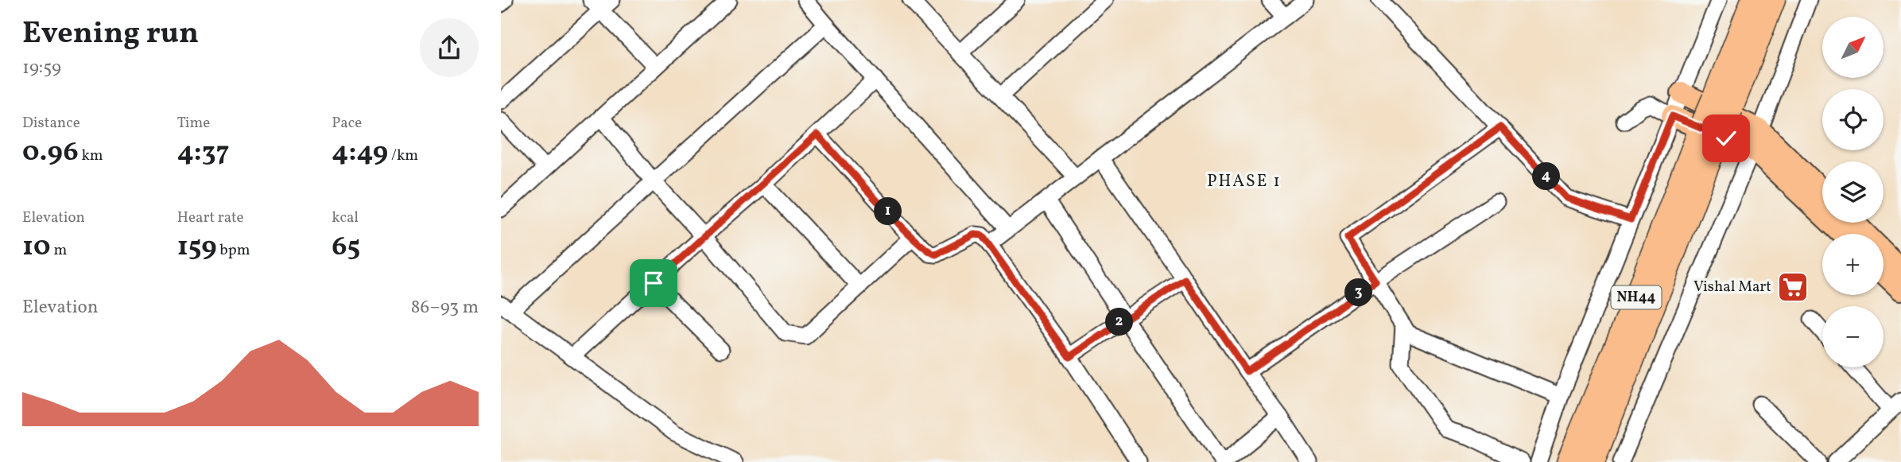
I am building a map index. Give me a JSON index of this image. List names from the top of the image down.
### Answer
{
  "streets": {
    "highway": ["NH44"]
  },
  "districts": ["PHASE 1"],
  "places": {
    "supermarket": ["Vishal Mart"]
  },
  "north": "top right",
  "page": {
    "heading": ["Evening run", "19:59"],
    "map_buttons": ["+", "−"],
    "stats": [
      ["Distance", "0.96 km"],
      ["Time", "4:37"],
      ["Pace", "4:49 /km"],
      ["Elevation", "10 m"],
      ["Heart rate", "159 bpm"],
      ["kcal", "65"]
    ],
    "pins": [
      "4",
      "1",
      "3",
      "2"
    ],
    "chart": ["Elevation", "86–93 m"]
  }
}
